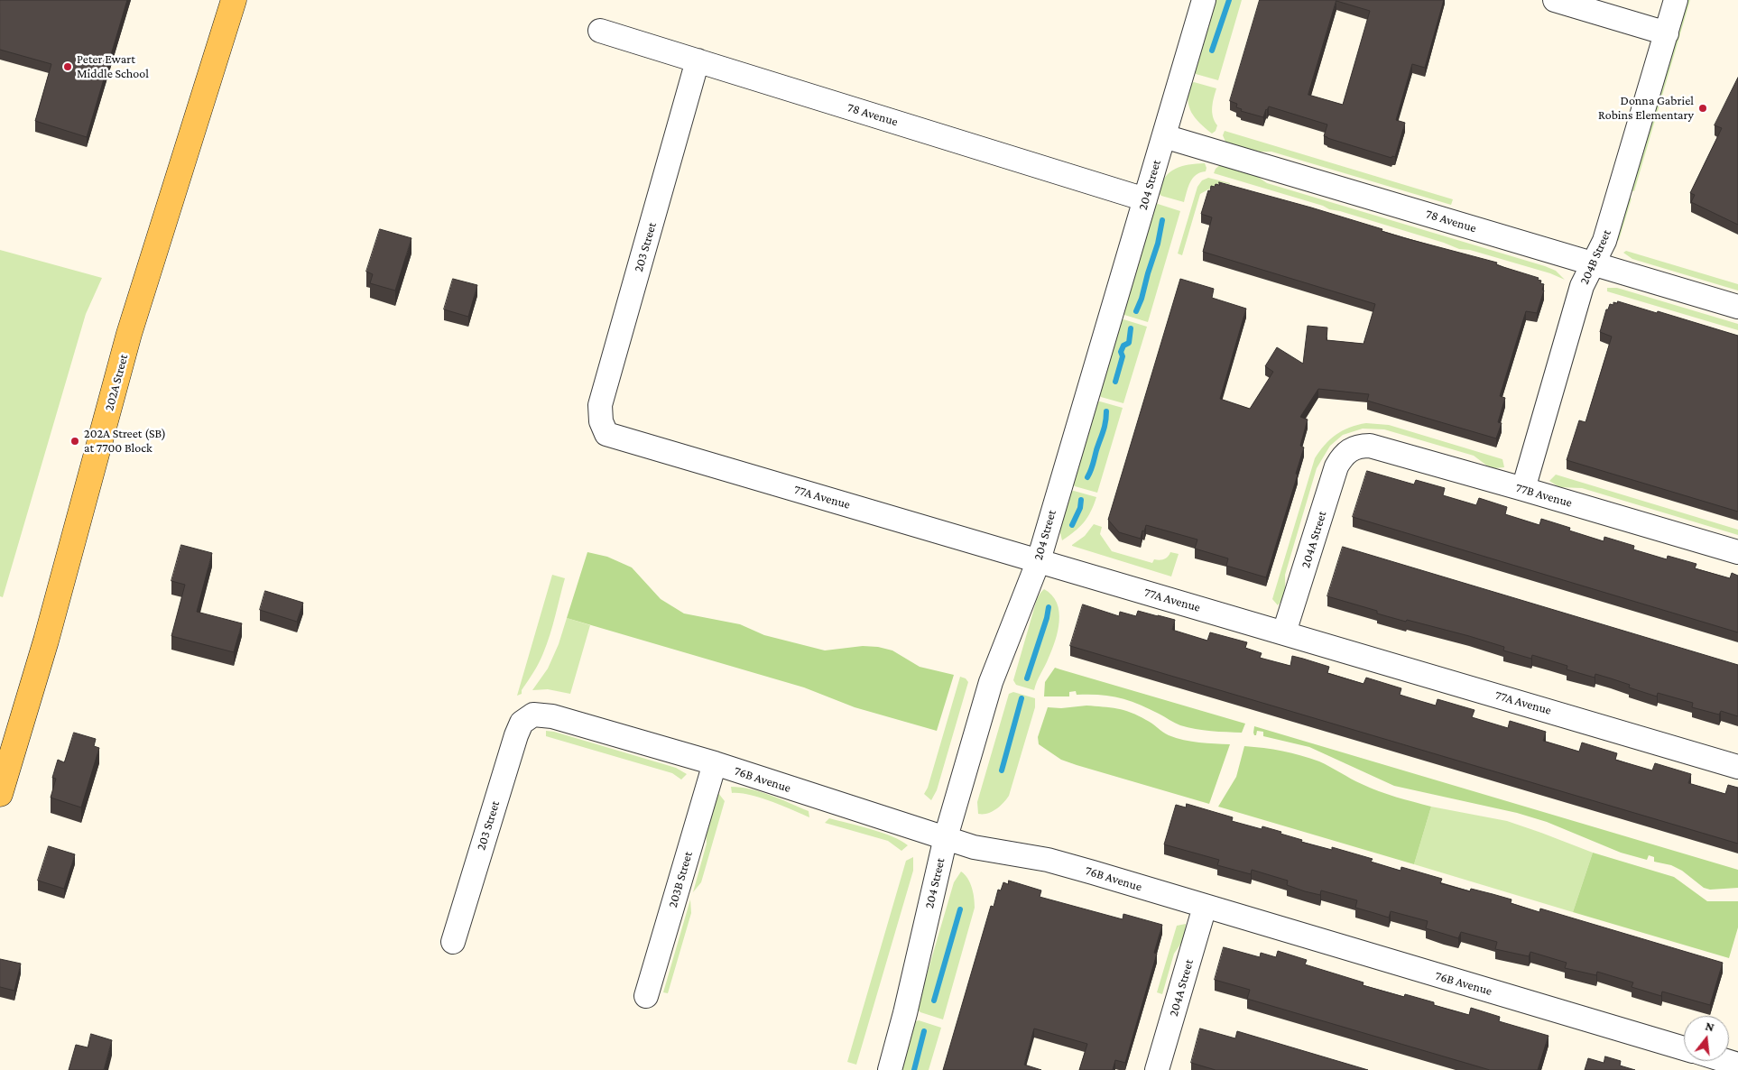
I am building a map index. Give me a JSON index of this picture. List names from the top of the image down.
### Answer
{
  "streets": {
    "main road": ["202A Street"],
    "street": [
      "78 Avenue",
      "204 Street",
      "203 Street",
      "204B Street",
      "77B Avenue",
      "77A Avenue",
      "204A Street",
      "76B Avenue",
      "203B Street"
    ]
  },
  "crossings": [
    ["78 Avenue", "204 Street"],
    ["78 Avenue", "203 Street"],
    ["78 Avenue", "204B Street"],
    ["204 Street", "77A Avenue"],
    ["204 Street", "76B Avenue"],
    ["203 Street", "77A Avenue"],
    ["203 Street", "76B Avenue"],
    ["204B Street", "77B Avenue"],
    ["77B Avenue", "204A Street"],
    ["77A Avenue", "204A Street"],
    ["204A Street", "76B Avenue"],
    ["76B Avenue", "203B Street"]
  ],
  "places": ["Peter Ewart Middle School", "Donna Gabriel Robins Elementary", "202A Street (SB) at 7700 Block"],
  "north": "top"
}
